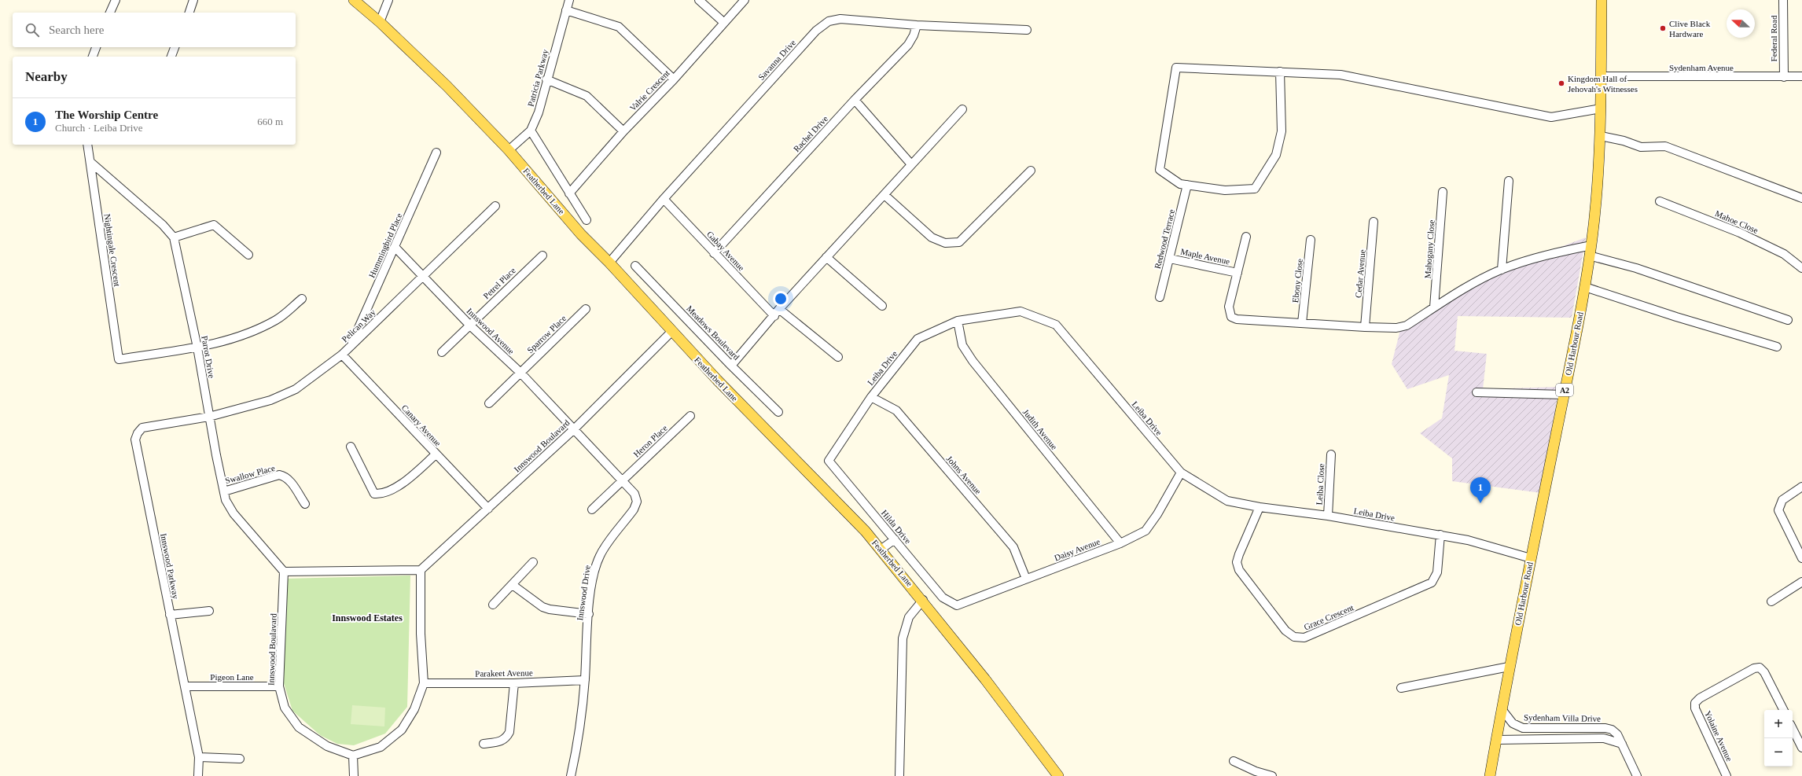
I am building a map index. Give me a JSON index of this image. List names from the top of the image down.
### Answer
{
  "streets": {
    "main road": ["Featherbed Lane", "Old Harbour Road", "A2"],
    "street": [
      "Federal Road",
      "Savanna Drive",
      "Sydenham Avenue",
      "Patricia Parkway",
      "Valrie Crescent",
      "Rachel Drive",
      "Mahoe Close",
      "Redwood Terrace",
      "Hummingbird Place",
      "Mahogany Close",
      "Nightingale Crescent",
      "Gabay Avenue",
      "Maple Avenue",
      "Cedar Avenue",
      "Ebony Close",
      "Petrel Place",
      "Pelican Way",
      "Innswood Avenue",
      "Meadows Boulevard",
      "Sparrow Place",
      "Parrot Drive",
      "Leiba Drive",
      "Canary Avenue",
      "Judith Avenue",
      "Heron Place",
      "Innswood Boulavard",
      "Swallow Place",
      "Johns Avenue",
      "Leiba Close",
      "Hilda Drive",
      "Daisy Avenue",
      "Innswood Parkway",
      "Innswood Drive",
      "Grace Crescent",
      "Parakeet Avenue",
      "Pigeon Lane",
      "Sydenham Villa Drive",
      "Yolaine Avenue"
    ]
  },
  "crossings": [
    ["Federal Road", "Sydenham Avenue"],
    ["Savanna Drive", "Rachel Drive"],
    ["Savanna Drive", "Featherbed Lane"],
    ["Savanna Drive", "Gabay Avenue"],
    ["Sydenham Avenue", "Old Harbour Road"],
    ["Patricia Parkway", "Featherbed Lane"],
    ["Rachel Drive", "Gabay Avenue"],
    ["Featherbed Lane", "Innswood Boulavard"],
    ["Redwood Terrace", "Maple Avenue"],
    ["Hummingbird Place", "Pelican Way"],
    ["Hummingbird Place", "Innswood Avenue"],
    ["Nightingale Crescent", "Parrot Drive"],
    ["Petrel Place", "Innswood Avenue"],
    ["Pelican Way", "Innswood Avenue"],
    ["Pelican Way", "Parrot Drive"],
    ["Pelican Way", "Canary Avenue"],
    ["Pelican Way", "Innswood Parkway"],
    ["Innswood Avenue", "Sparrow Place"],
    ["Innswood Avenue", "Innswood Boulavard"],
    ["Innswood Avenue", "Innswood Drive"],
    ["Old Harbour Road", "Leiba Drive"],
    ["Old Harbour Road", "Sydenham Villa Drive"],
    ["Parrot Drive", "Innswood Boulavard"],
    ["Parrot Drive", "Swallow Place"],
    ["Parrot Drive", "Innswood Parkway"],
    ["Leiba Drive", "Judith Avenue"],
    ["Leiba Drive", "Johns Avenue"],
    ["Leiba Drive", "Leiba Close"],
    ["Leiba Drive", "Hilda Drive"],
    ["Leiba Drive", "Daisy Avenue"],
    ["Leiba Drive", "Grace Crescent"],
    ["Canary Avenue", "Innswood Boulavard"],
    ["Judith Avenue", "Daisy Avenue"],
    ["Heron Place", "Innswood Drive"],
    ["Innswood Boulavard", "Innswood Drive"],
    ["Innswood Boulavard", "Pigeon Lane"],
    ["Johns Avenue", "Daisy Avenue"],
    ["Hilda Drive", "Daisy Avenue"],
    ["Innswood Parkway", "Pigeon Lane"],
    ["Innswood Drive", "Parakeet Avenue"]
  ],
  "districts": ["Innswood Estates"],
  "places": ["Clive Black Hardware", "Kingdom Hall of Jehovah's Witnesses"],
  "north": "left",
  "page": {
    "search": "Search here",
    "heading": "Nearby",
    "list": [
      {
        "mark": "1",
        "name": "The Worship Centre",
        "note": "Church · Leiba Drive",
        "value": "660 m"
      }
    ],
    "pins": "1",
    "map_buttons": ["+", "−"]
  }
}
